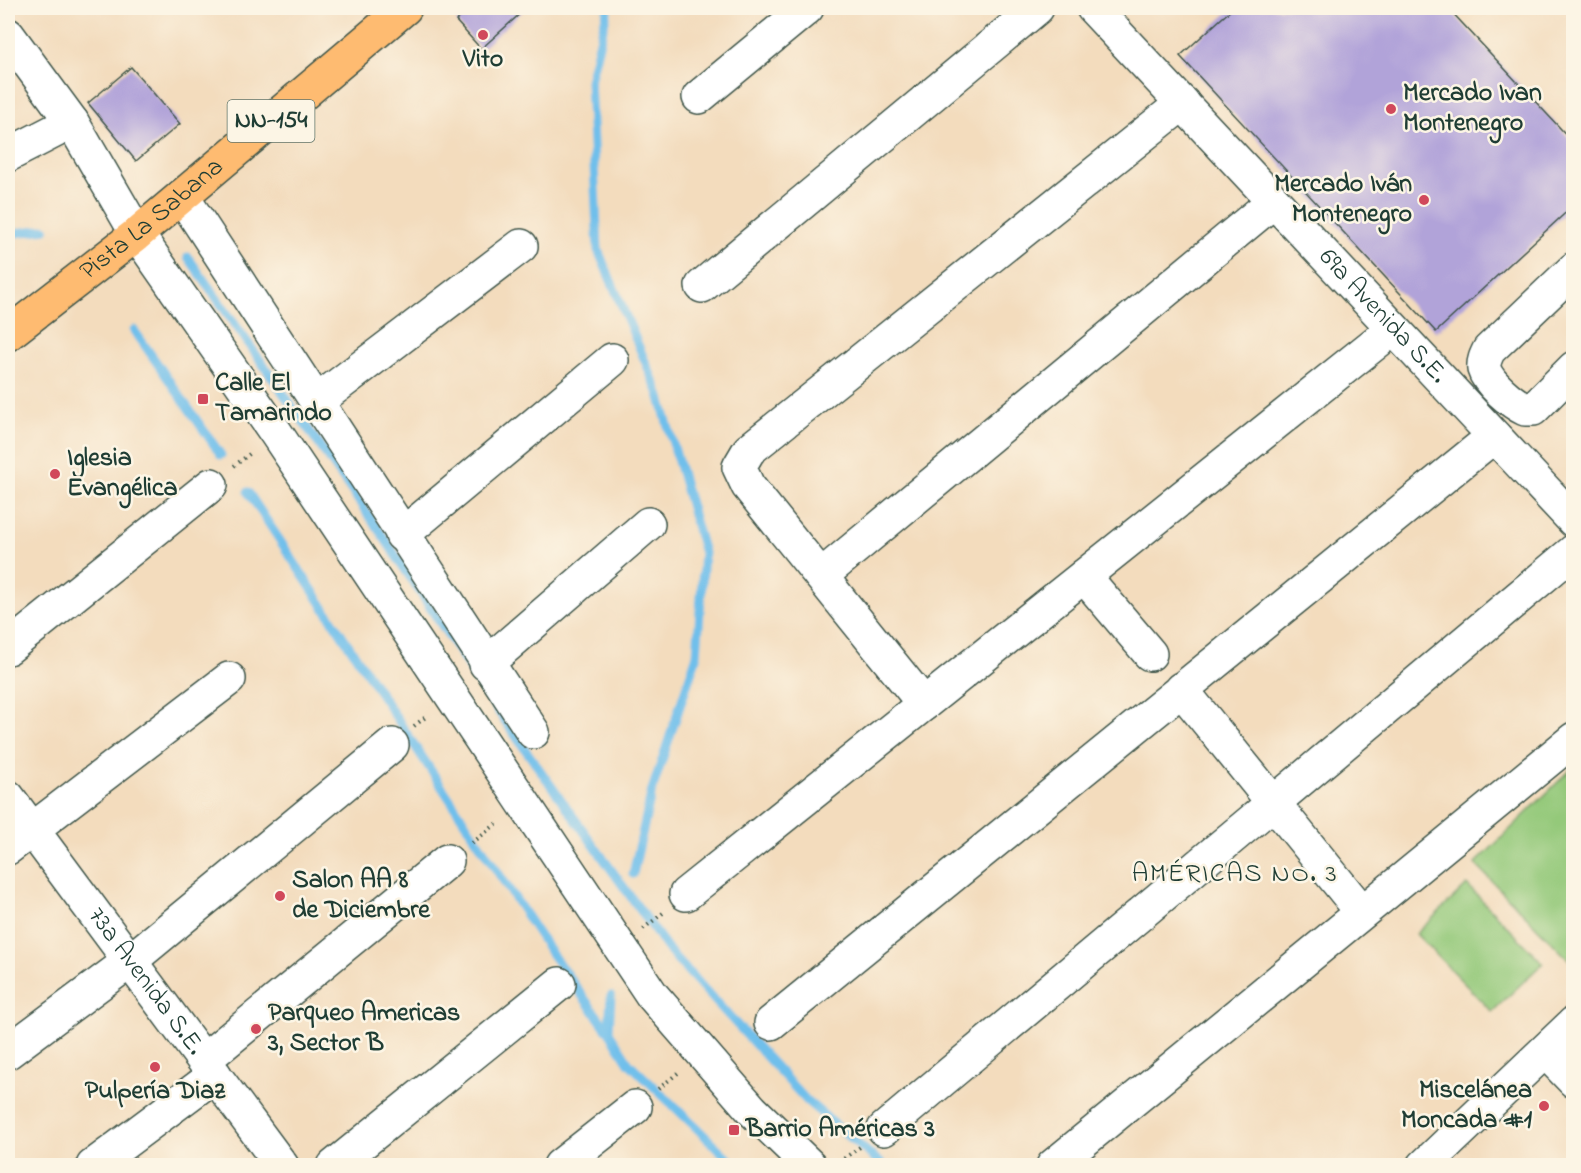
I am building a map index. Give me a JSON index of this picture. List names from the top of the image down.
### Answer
{
  "streets": {
    "main road": ["NN-154", "Pista La Sabana"],
    "street": ["69a Avenida S.E.", "73a Avenida S.E."]
  },
  "districts": ["AMÉRICAS NO. 3"],
  "places": {
    "other": [
      "Vito",
      "Mercado Ivan Montenegro",
      "Mercado Iván Montenegro",
      "Iglesia Evangélica",
      "Salon AA 8 de Diciembre",
      "Parqueo Americas 3, Sector B",
      "Pulpería Diaz",
      "Miscelánea Moncada #1"
    ],
    "transit": ["Calle El Tamarindo", "Barrio Américas 3"]
  }
}
